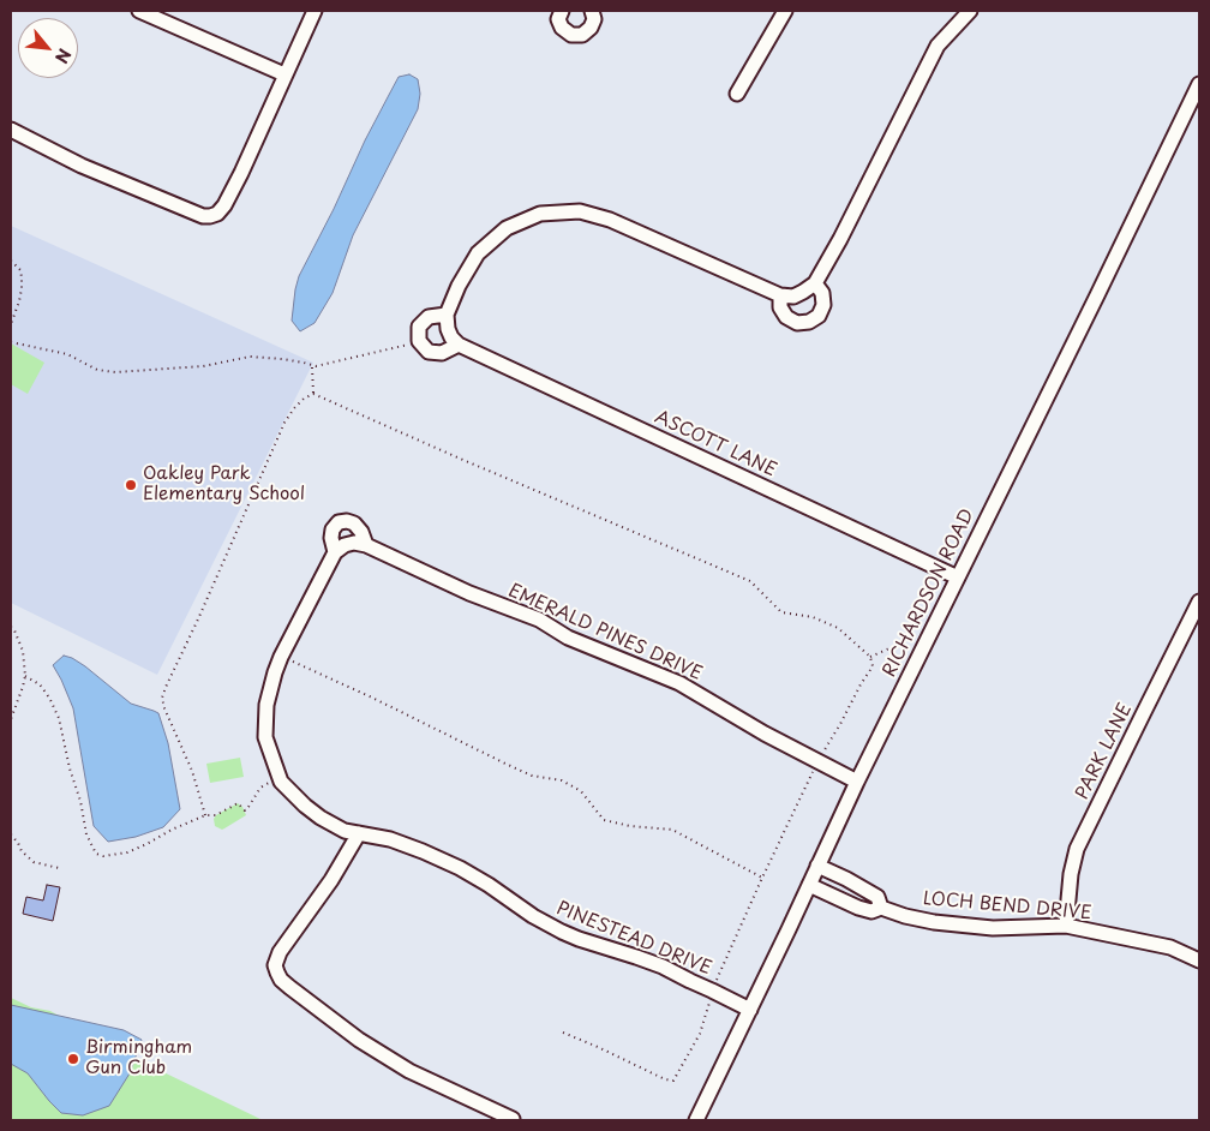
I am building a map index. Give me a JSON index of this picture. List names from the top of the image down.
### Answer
{
  "streets": {
    "street": [
      "ASCOTT LANE",
      "RICHARDSON ROAD",
      "EMERALD PINES DRIVE",
      "PARK LANE",
      "LOCH BEND DRIVE",
      "PINESTEAD DRIVE"
    ]
  },
  "crossings": [
    ["ASCOTT LANE", "RICHARDSON ROAD"],
    ["RICHARDSON ROAD", "EMERALD PINES DRIVE"],
    ["RICHARDSON ROAD", "LOCH BEND DRIVE"],
    ["RICHARDSON ROAD", "PINESTEAD DRIVE"],
    ["EMERALD PINES DRIVE", "PINESTEAD DRIVE"],
    ["PARK LANE", "LOCH BEND DRIVE"]
  ],
  "places": ["Oakley Park Elementary School", "Birmingham Gun Club"],
  "north": "bottom right"
}
